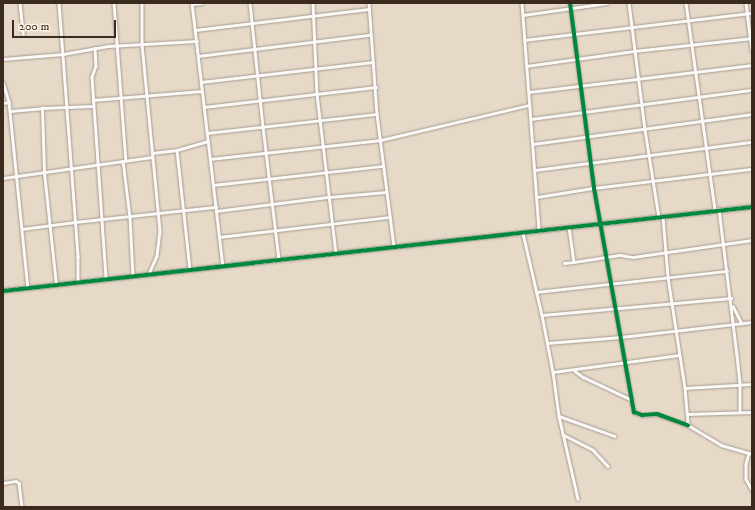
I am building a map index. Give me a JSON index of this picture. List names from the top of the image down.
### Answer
{
  "scale_bar": "200 m"
}
